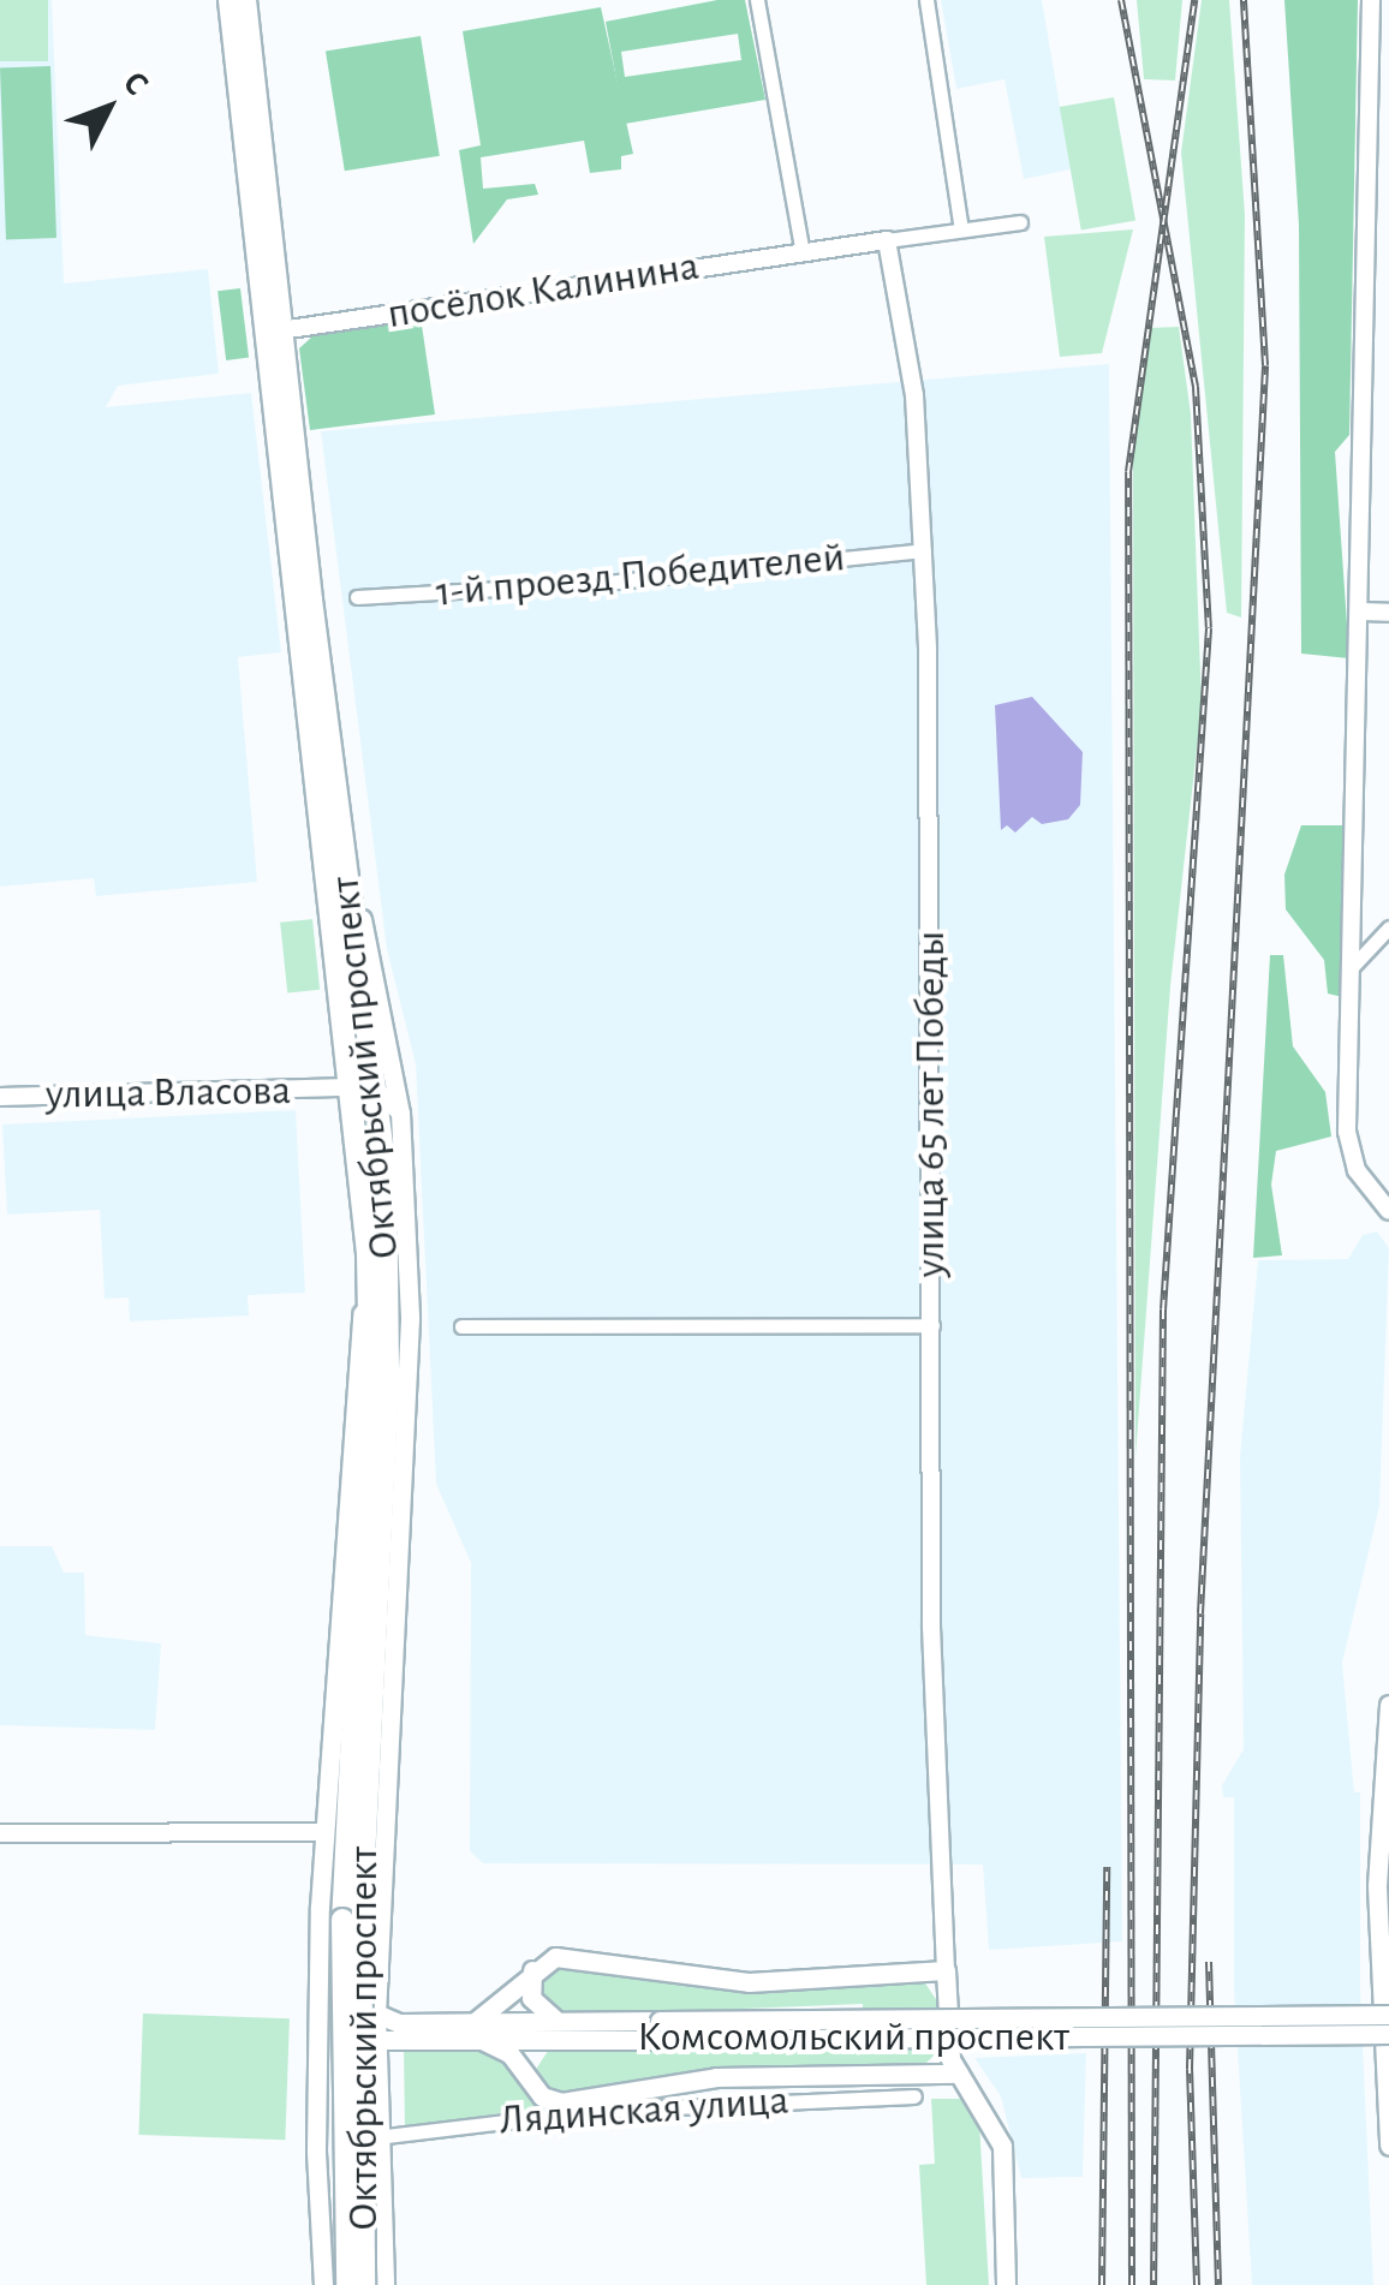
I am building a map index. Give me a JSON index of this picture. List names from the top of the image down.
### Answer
{
  "streets": {
    "main road": ["Октябрьский проспект", "Комсомольский проспект", "Лядинская улица"],
    "street": [
      "посёлок Калинина",
      "1-й проезд Победителей",
      "улица Власова",
      "улица 65 лет Победы"
    ]
  },
  "crossings": [
    ["посёлок Калинина", "Октябрьский проспект"],
    ["посёлок Калинина", "улица 65 лет Победы"],
    ["1-й проезд Победителей", "улица 65 лет Победы"],
    ["Октябрьский проспект", "улица Власова"]
  ],
  "north": "top right"
}
